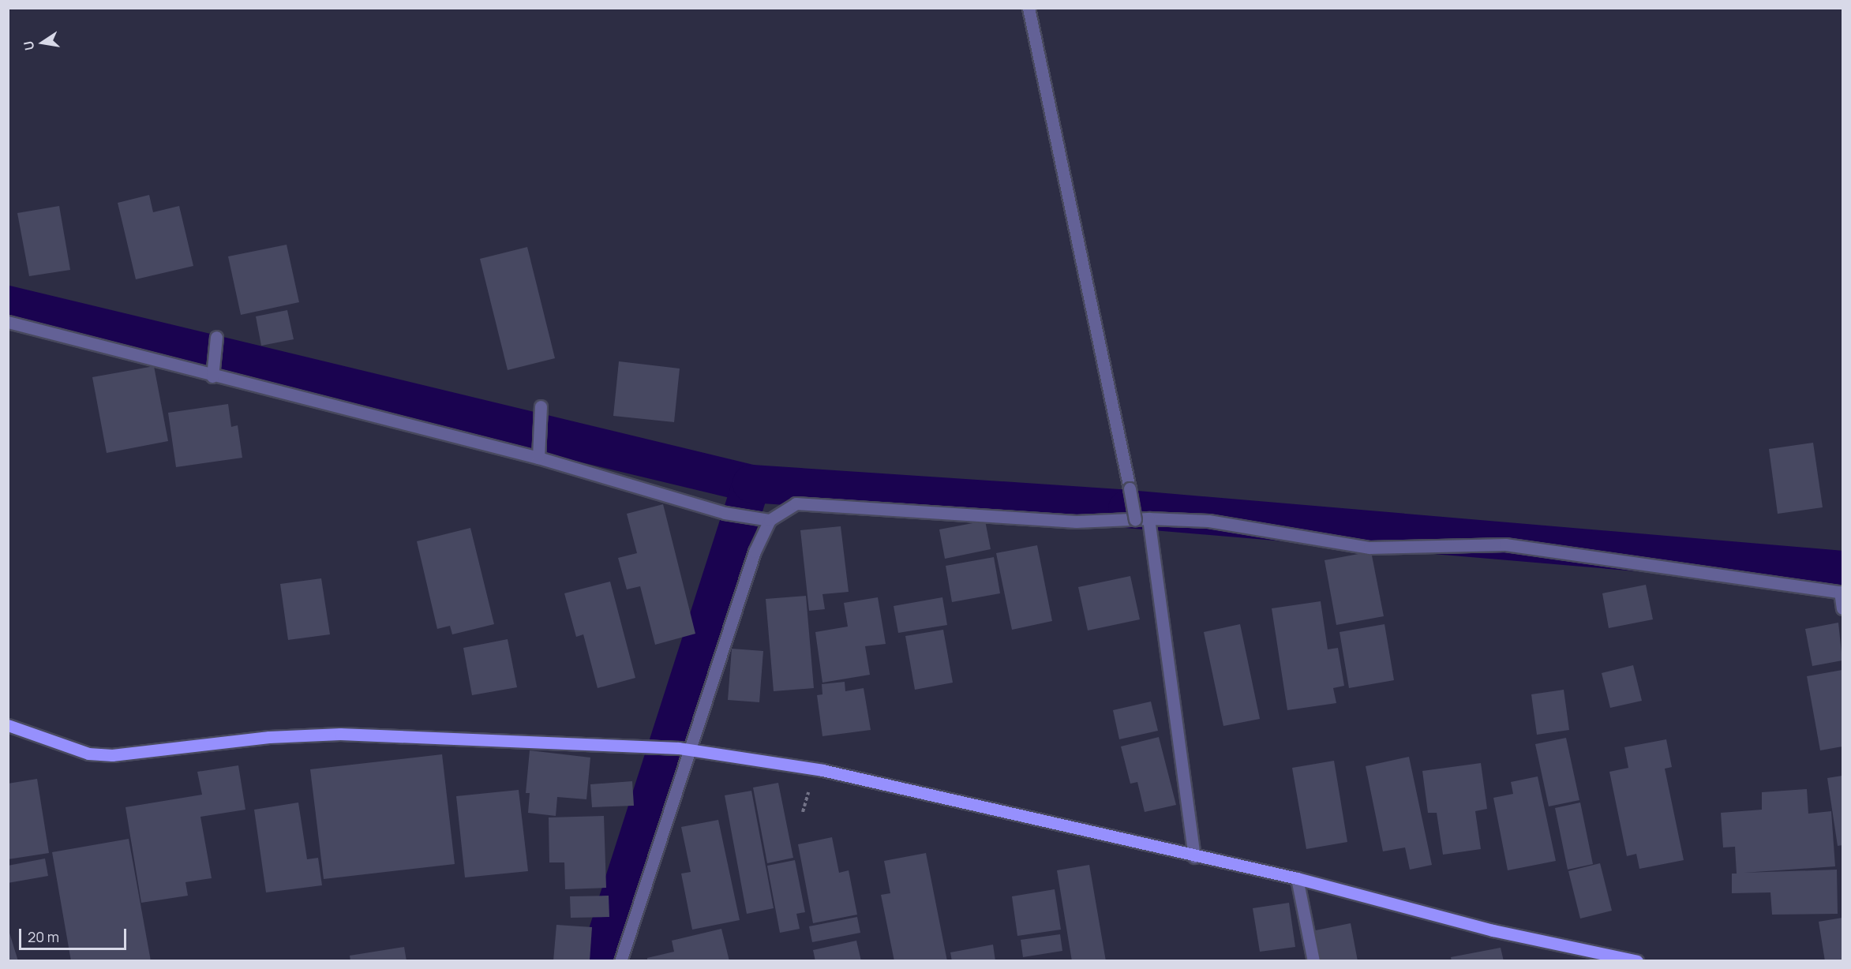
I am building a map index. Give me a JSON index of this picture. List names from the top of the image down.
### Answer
{
  "scale_bar": "20 m",
  "north": "left"
}
